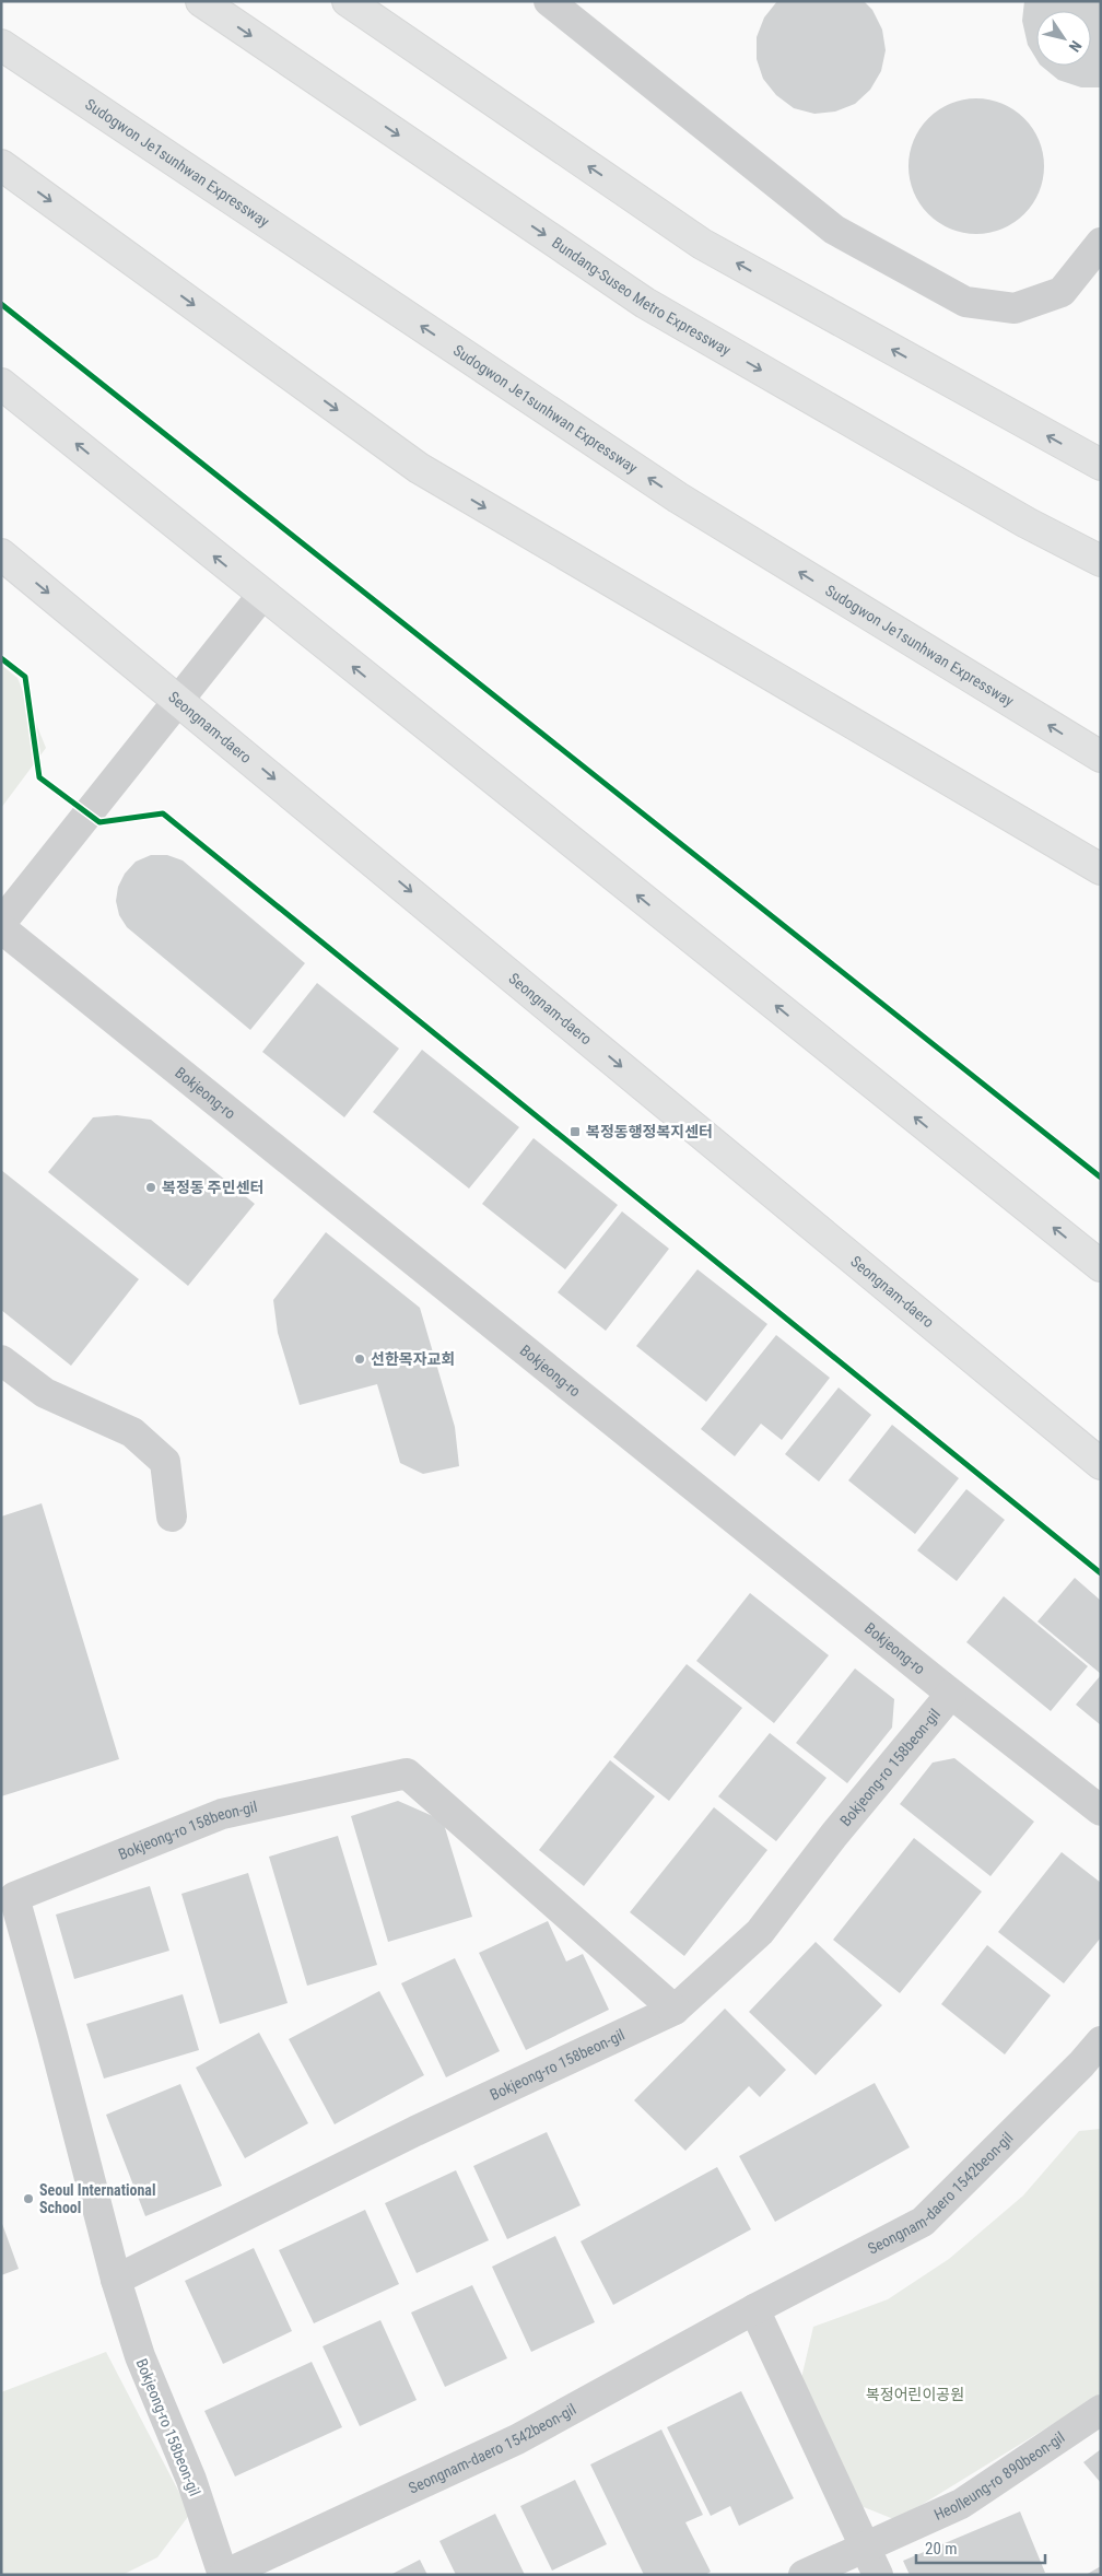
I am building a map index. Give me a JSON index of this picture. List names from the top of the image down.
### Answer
{
  "streets": {
    "main road": ["Sudogwon Je1sunhwan Expressway", "Bundang-Suseo Metro Expressway", "Seongnam-daero"],
    "street": [
      "Bokjeong-ro",
      "Bokjeong-ro 158beon-gil",
      "Seongnam-daero 1542beon-gil",
      "Heolleung-ro 890beon-gil"
    ]
  },
  "crossings": [
    ["Bokjeong-ro", "Bokjeong-ro 158beon-gil"],
    ["Bokjeong-ro 158beon-gil", "Seongnam-daero 1542beon-gil"]
  ],
  "parks": ["복정어린이공원"],
  "places": {
    "transit": ["복정동행정복지센터"],
    "other": ["복정동 주민센터", "선한목자교회", "Seoul International School"]
  },
  "scale_bar": "20 m",
  "north": "bottom right"
}
